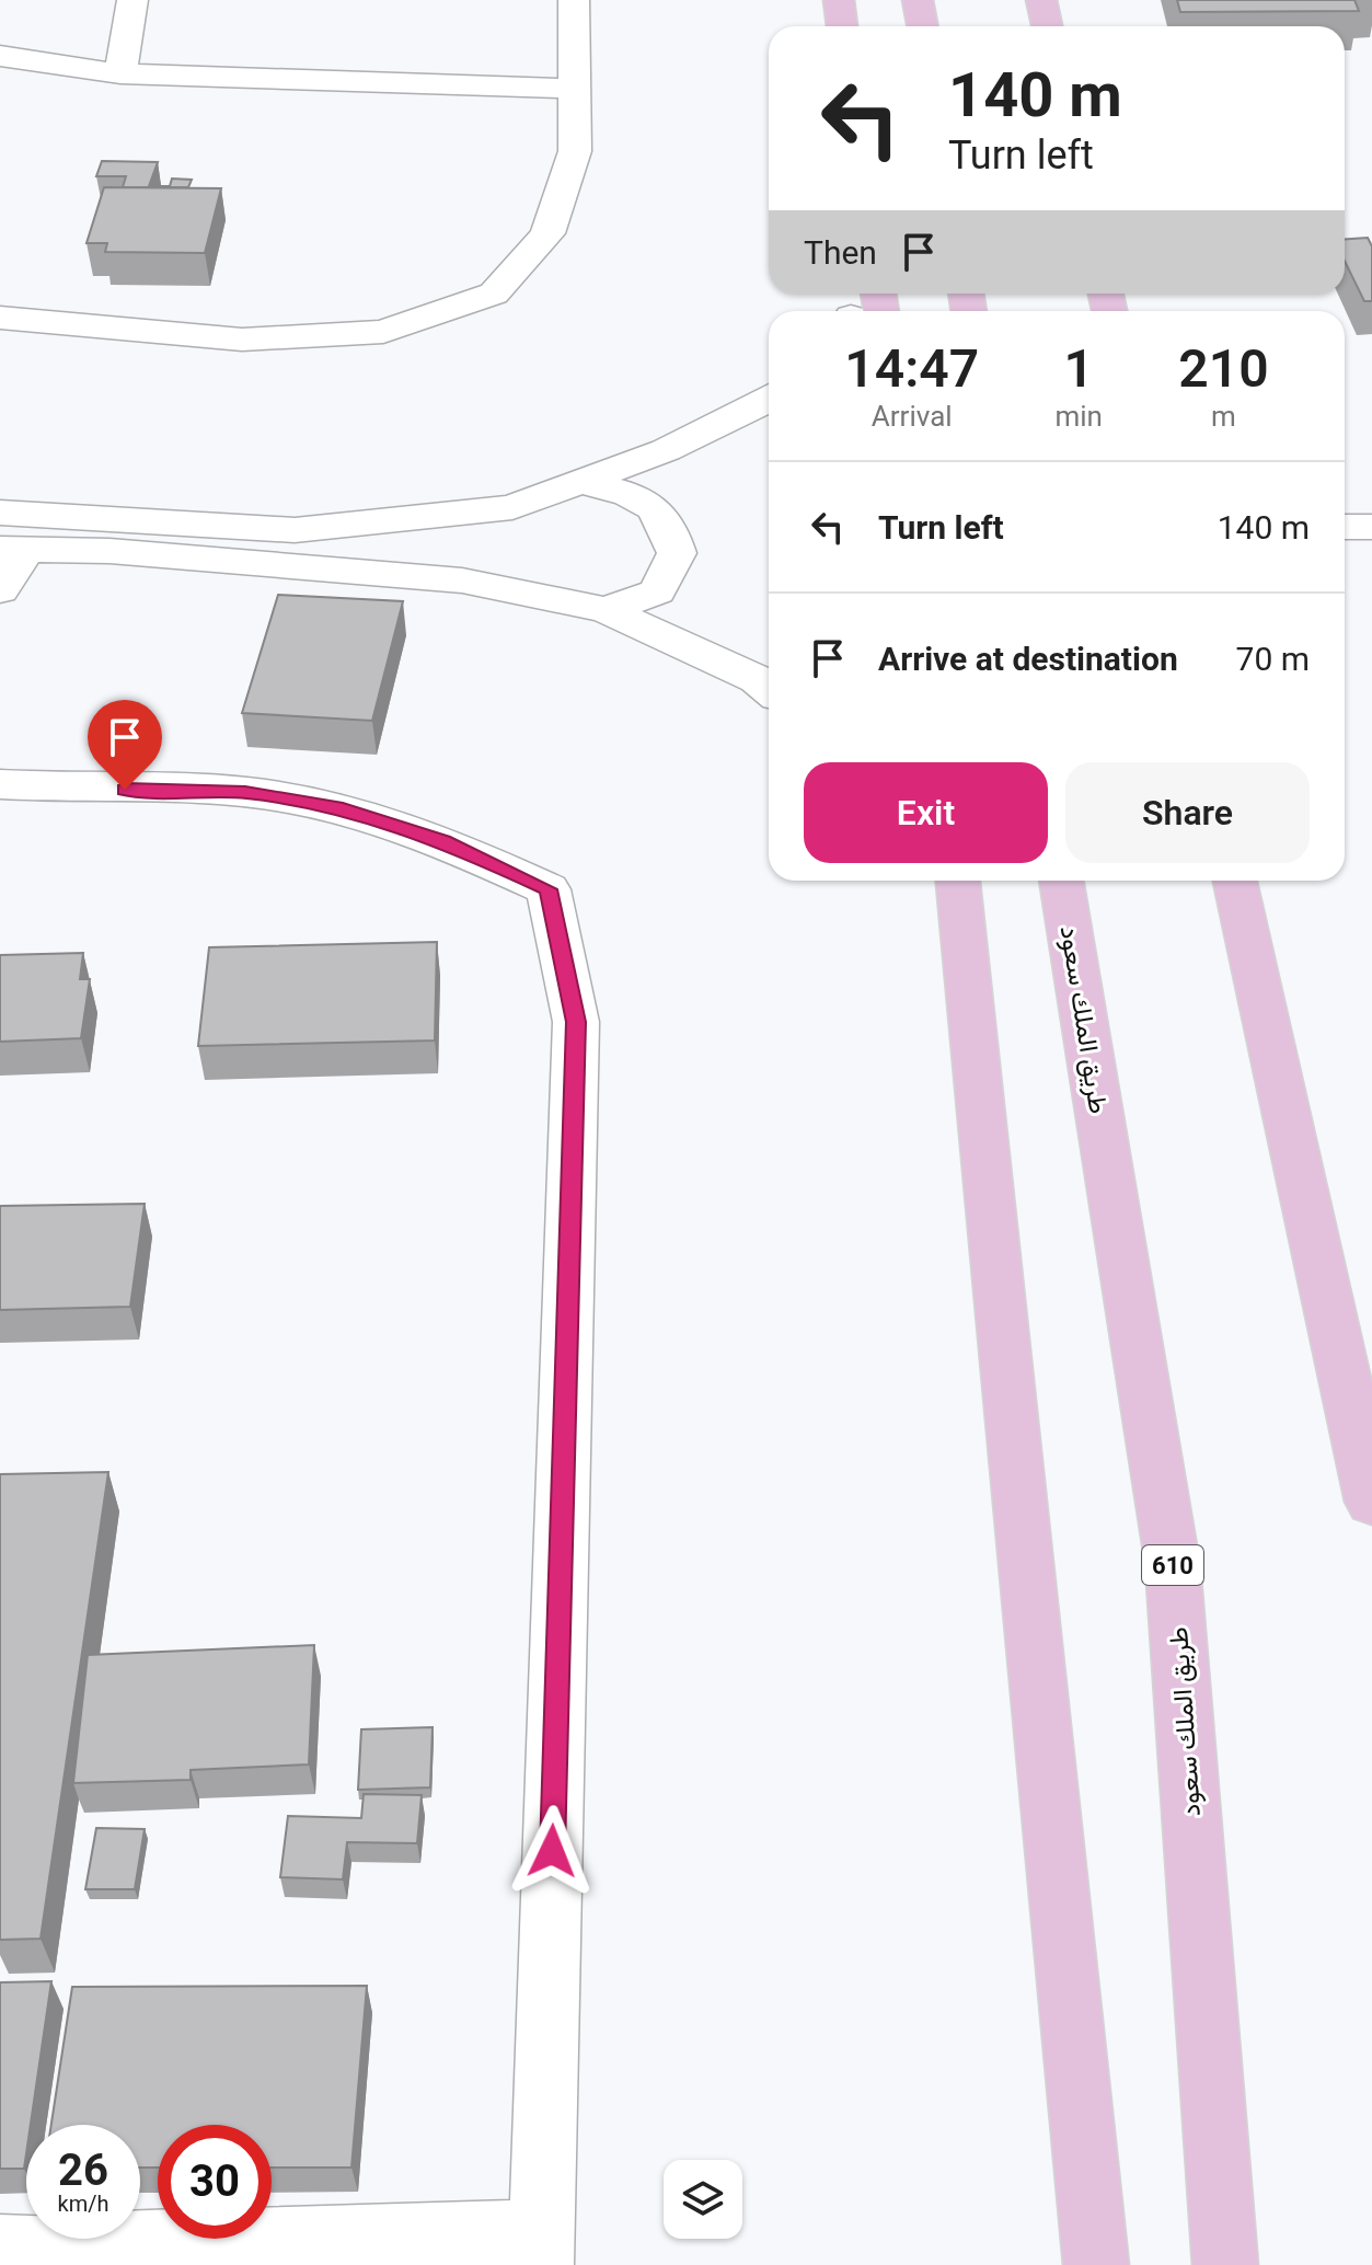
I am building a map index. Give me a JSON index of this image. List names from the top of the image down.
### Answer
{
  "streets": {
    "main road": ["طريق الملك سعود", "610"]
  },
  "page": {
    "turn": ["140 m", "Turn left"],
    "then": "Then",
    "eta": [
      "14:47",
      "Arrival",
      "1",
      "min",
      "210",
      "m"
    ],
    "list": [
      {
        "name": "Turn left",
        "value": "140 m"
      },
      {
        "name": "Arrive at destination",
        "value": "70 m"
      }
    ],
    "buttons": ["Exit", "Share"],
    "speed": "26 km/h",
    "limit": "30"
  }
}
